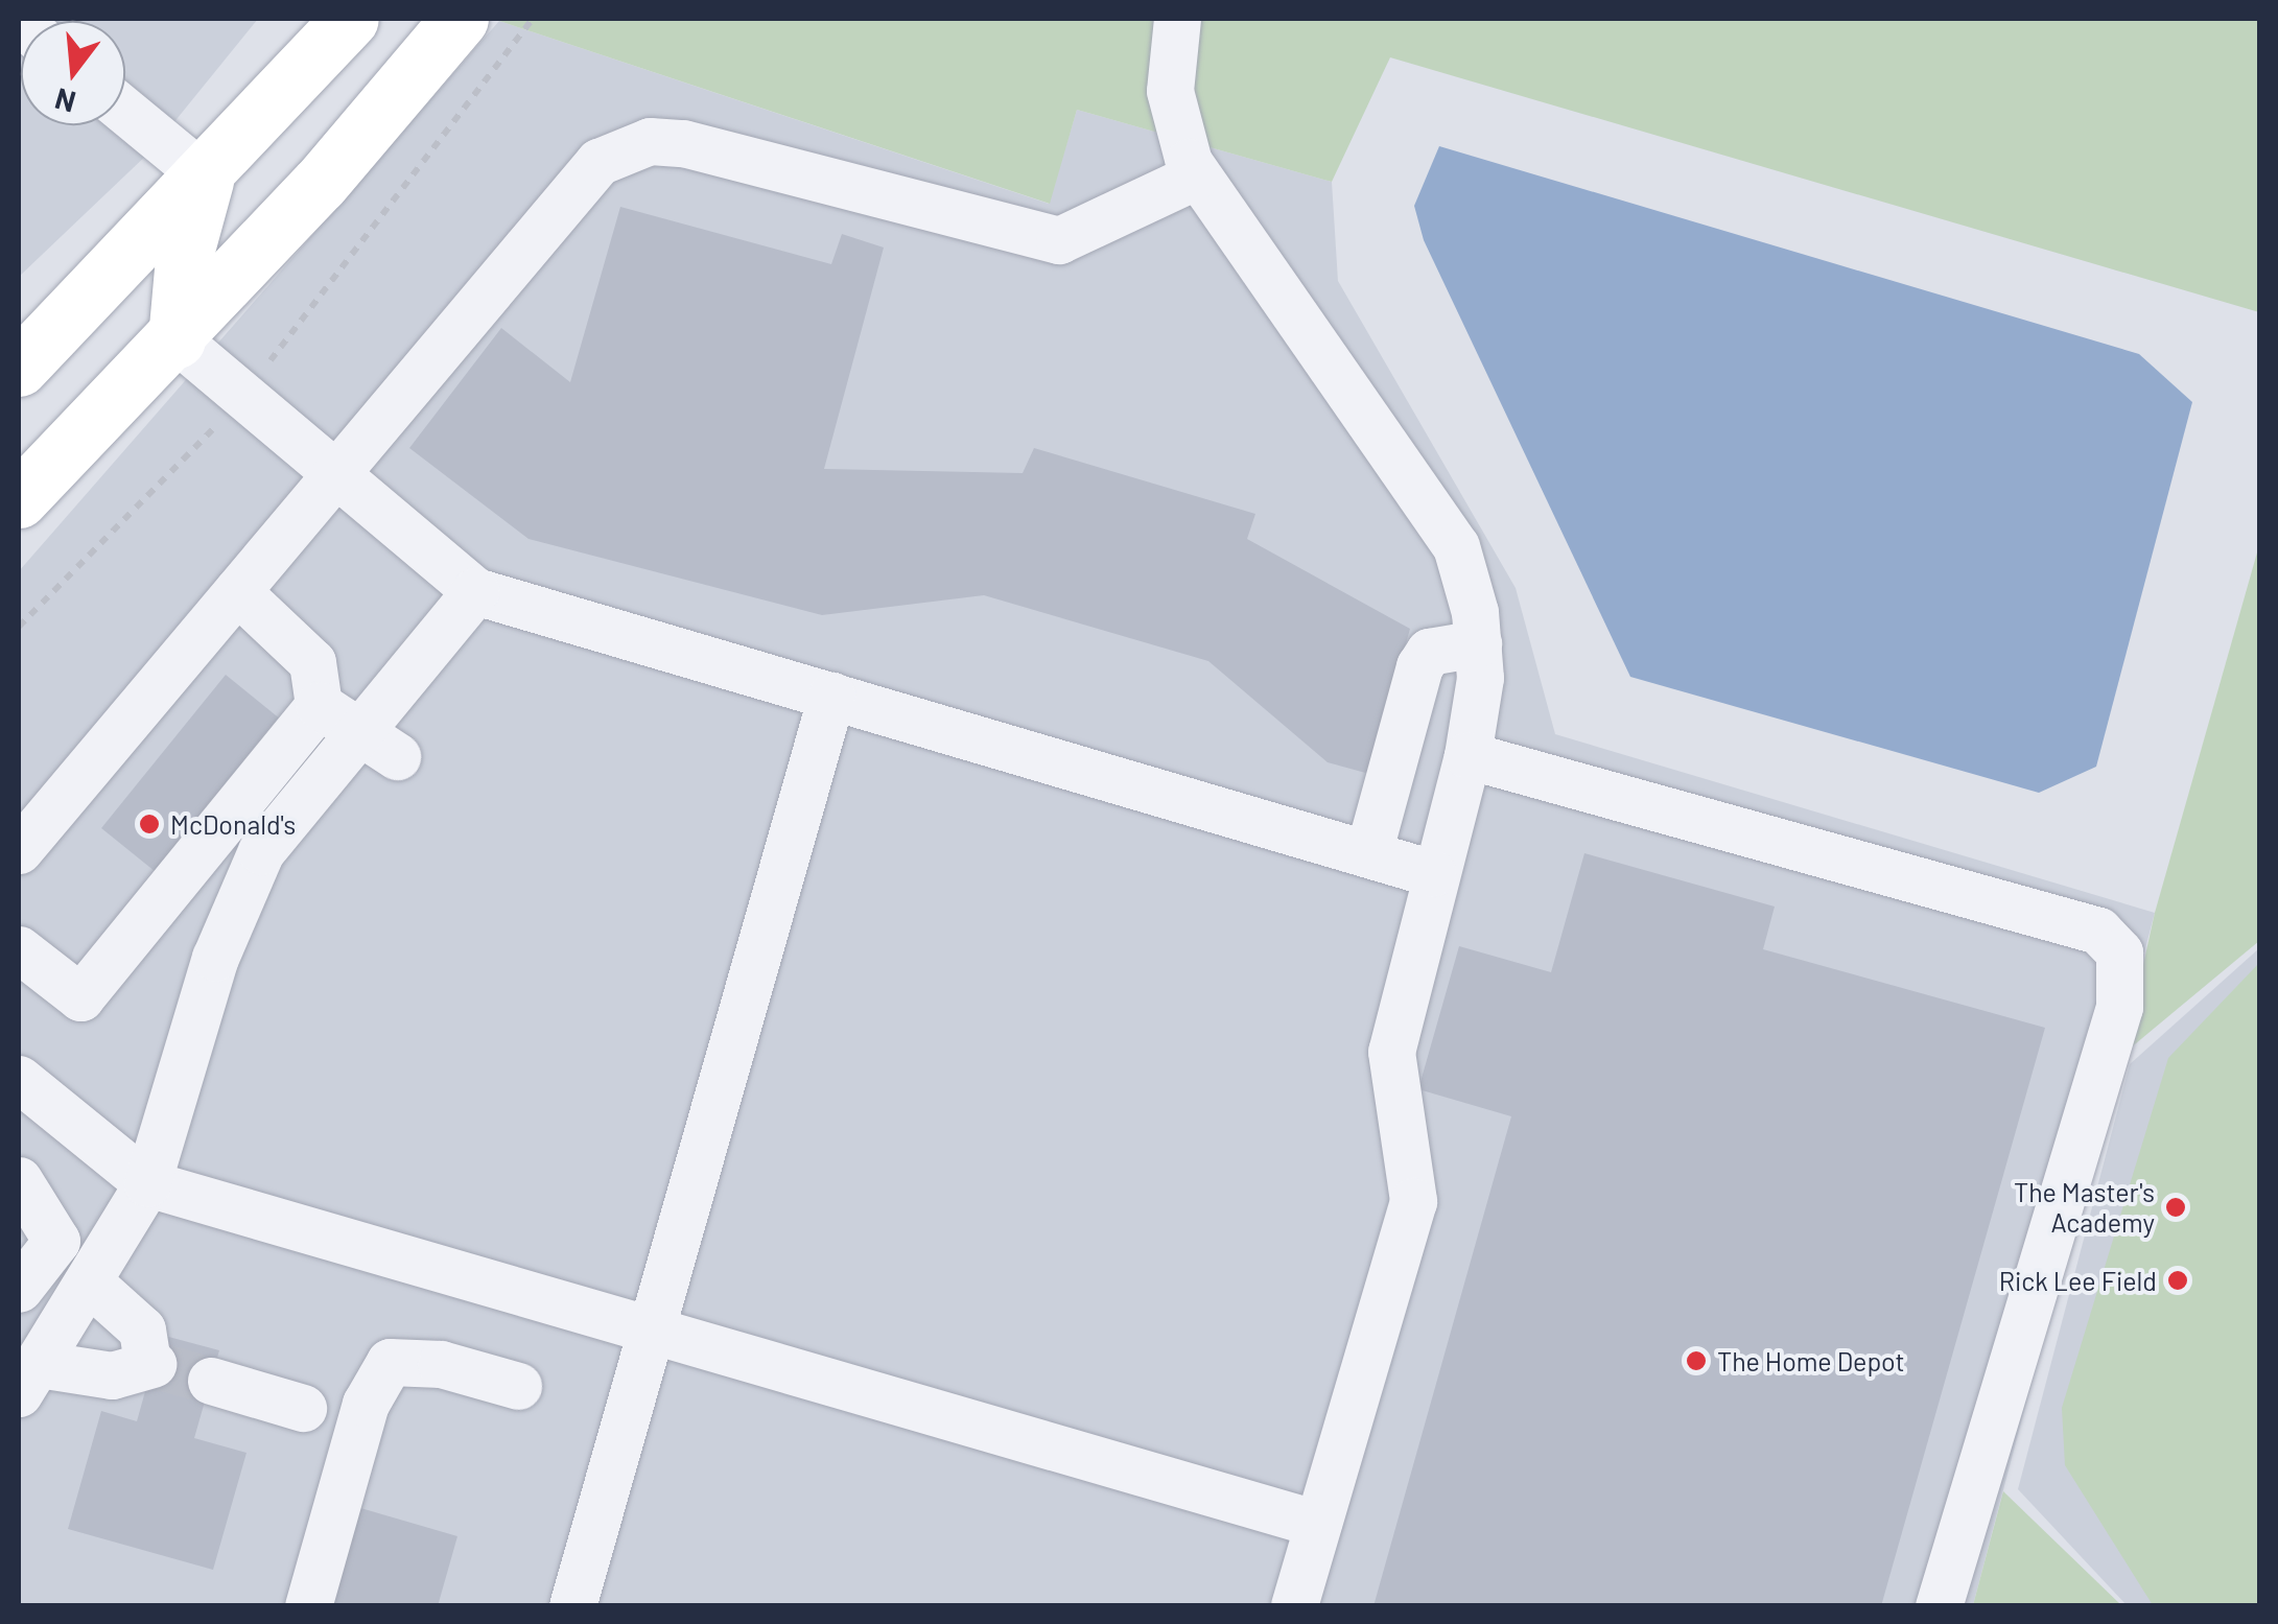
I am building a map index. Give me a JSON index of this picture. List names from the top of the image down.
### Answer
{
  "places": [
    "McDonald's",
    "The Master's Academy",
    "Rick Lee Field",
    "The Home Depot"
  ],
  "north": "bottom"
}
